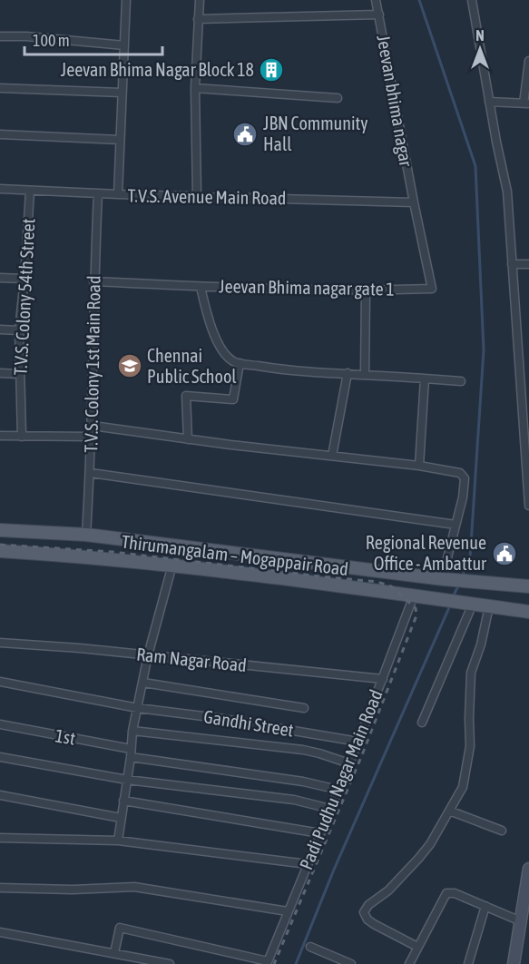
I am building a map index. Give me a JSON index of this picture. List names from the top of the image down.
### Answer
{
  "streets": {
    "main road": ["Thirumangalam – Mogappair Road"],
    "street": [
      "Jeevan bhima nagar",
      "T.V.S. Avenue Main Road",
      "Jeevan Bhima nagar gate 1",
      "T.V.S. Colony 54th Street",
      "T.V.S. Colony 1st Main Road",
      "Ram Nagar Road",
      "Gandhi Street",
      "1st",
      "Padi Pudhu Nagar Main Road"
    ]
  },
  "crossings": [
    ["Jeevan bhima nagar", "T.V.S. Avenue Main Road"],
    ["Jeevan bhima nagar", "Jeevan Bhima nagar gate 1"],
    ["T.V.S. Avenue Main Road", "Jeevan Bhima nagar gate 1"],
    ["T.V.S. Avenue Main Road", "T.V.S. Colony 54th Street"],
    ["T.V.S. Avenue Main Road", "T.V.S. Colony 1st Main Road"],
    ["Jeevan Bhima nagar gate 1", "T.V.S. Colony 1st Main Road"],
    ["T.V.S. Colony 1st Main Road", "Thirumangalam – Mogappair Road"],
    ["Thirumangalam – Mogappair Road", "Padi Pudhu Nagar Main Road"],
    ["Ram Nagar Road", "Padi Pudhu Nagar Main Road"],
    ["Gandhi Street", "Padi Pudhu Nagar Main Road"],
    ["1st", "Padi Pudhu Nagar Main Road"]
  ],
  "places": {
    "building": ["Jeevan Bhima Nagar Block 18"],
    "public building": ["JBN Community Hall", "Regional Revenue Office - Ambattur"],
    "school or university": ["Chennai Public School"]
  },
  "scale_bar": "100 m",
  "north": "top"
}
